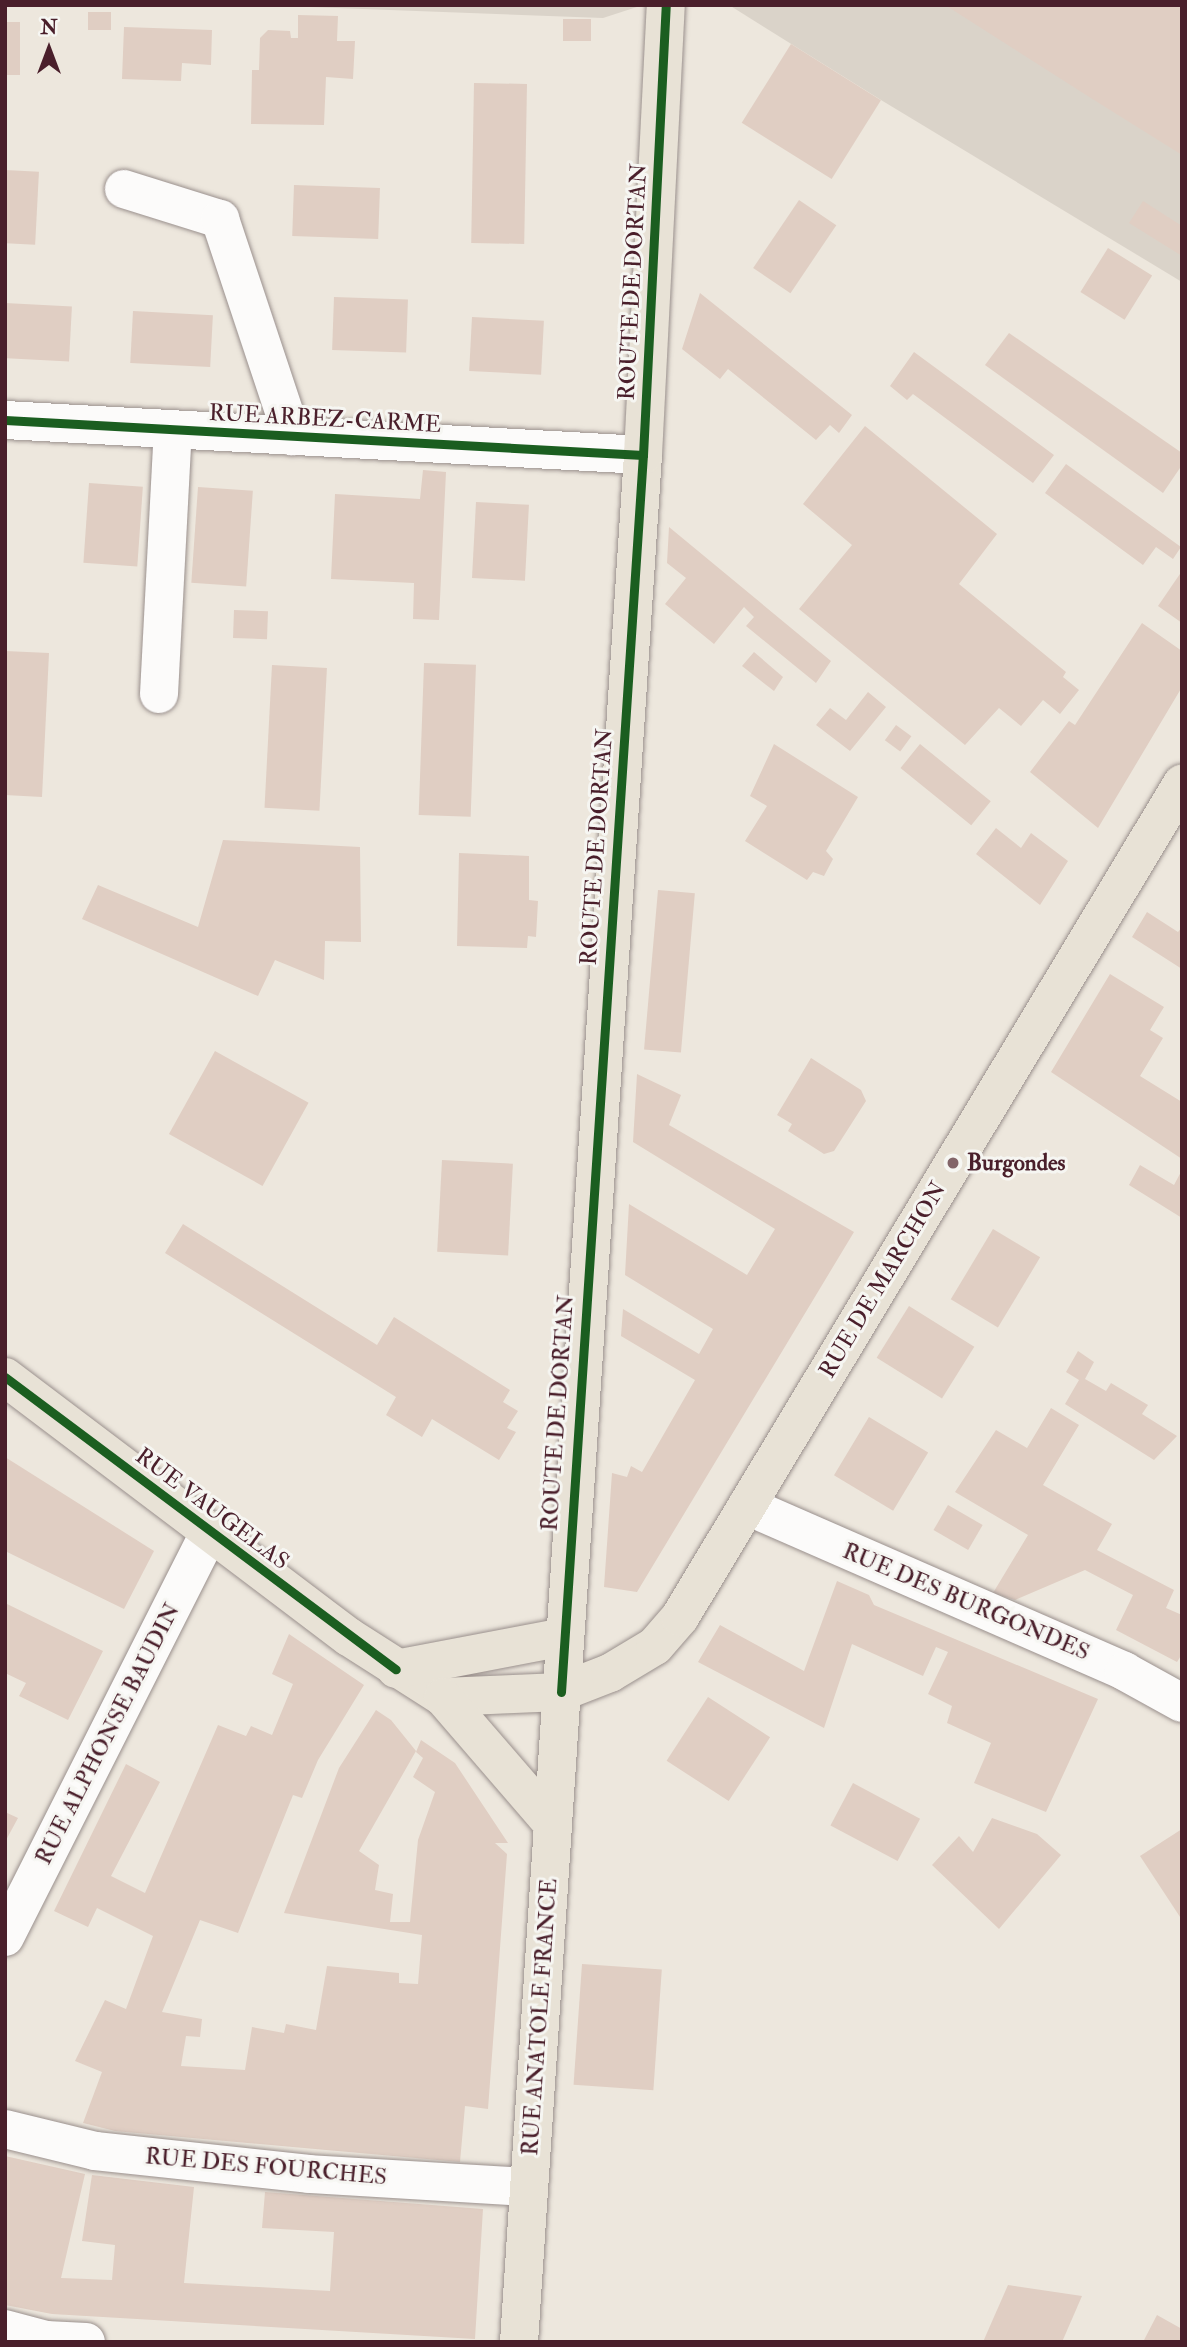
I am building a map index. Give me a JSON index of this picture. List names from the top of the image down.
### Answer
{
  "streets": {
    "main road": [
      "ROUTE DE DORTAN",
      "RUE DE MARCHON",
      "RUE VAUGELAS",
      "RUE ANATOLE FRANCE"
    ],
    "street": [
      "RUE ARBEZ-CARME",
      "RUE DES BURGONDES",
      "RUE ALPHONSE BAUDIN",
      "RUE DES FOURCHES"
    ]
  },
  "crossings": [
    ["ROUTE DE DORTAN", "RUE ARBEZ-CARME"],
    ["ROUTE DE DORTAN", "RUE DE MARCHON"],
    ["ROUTE DE DORTAN", "RUE ANATOLE FRANCE"],
    ["RUE DE MARCHON", "RUE DES BURGONDES"],
    ["RUE DE MARCHON", "RUE ANATOLE FRANCE"],
    ["RUE VAUGELAS", "RUE ALPHONSE BAUDIN"],
    ["RUE VAUGELAS", "RUE ANATOLE FRANCE"],
    ["RUE ANATOLE FRANCE", "RUE DES FOURCHES"]
  ],
  "places": ["Burgondes"],
  "north": "top"
}
